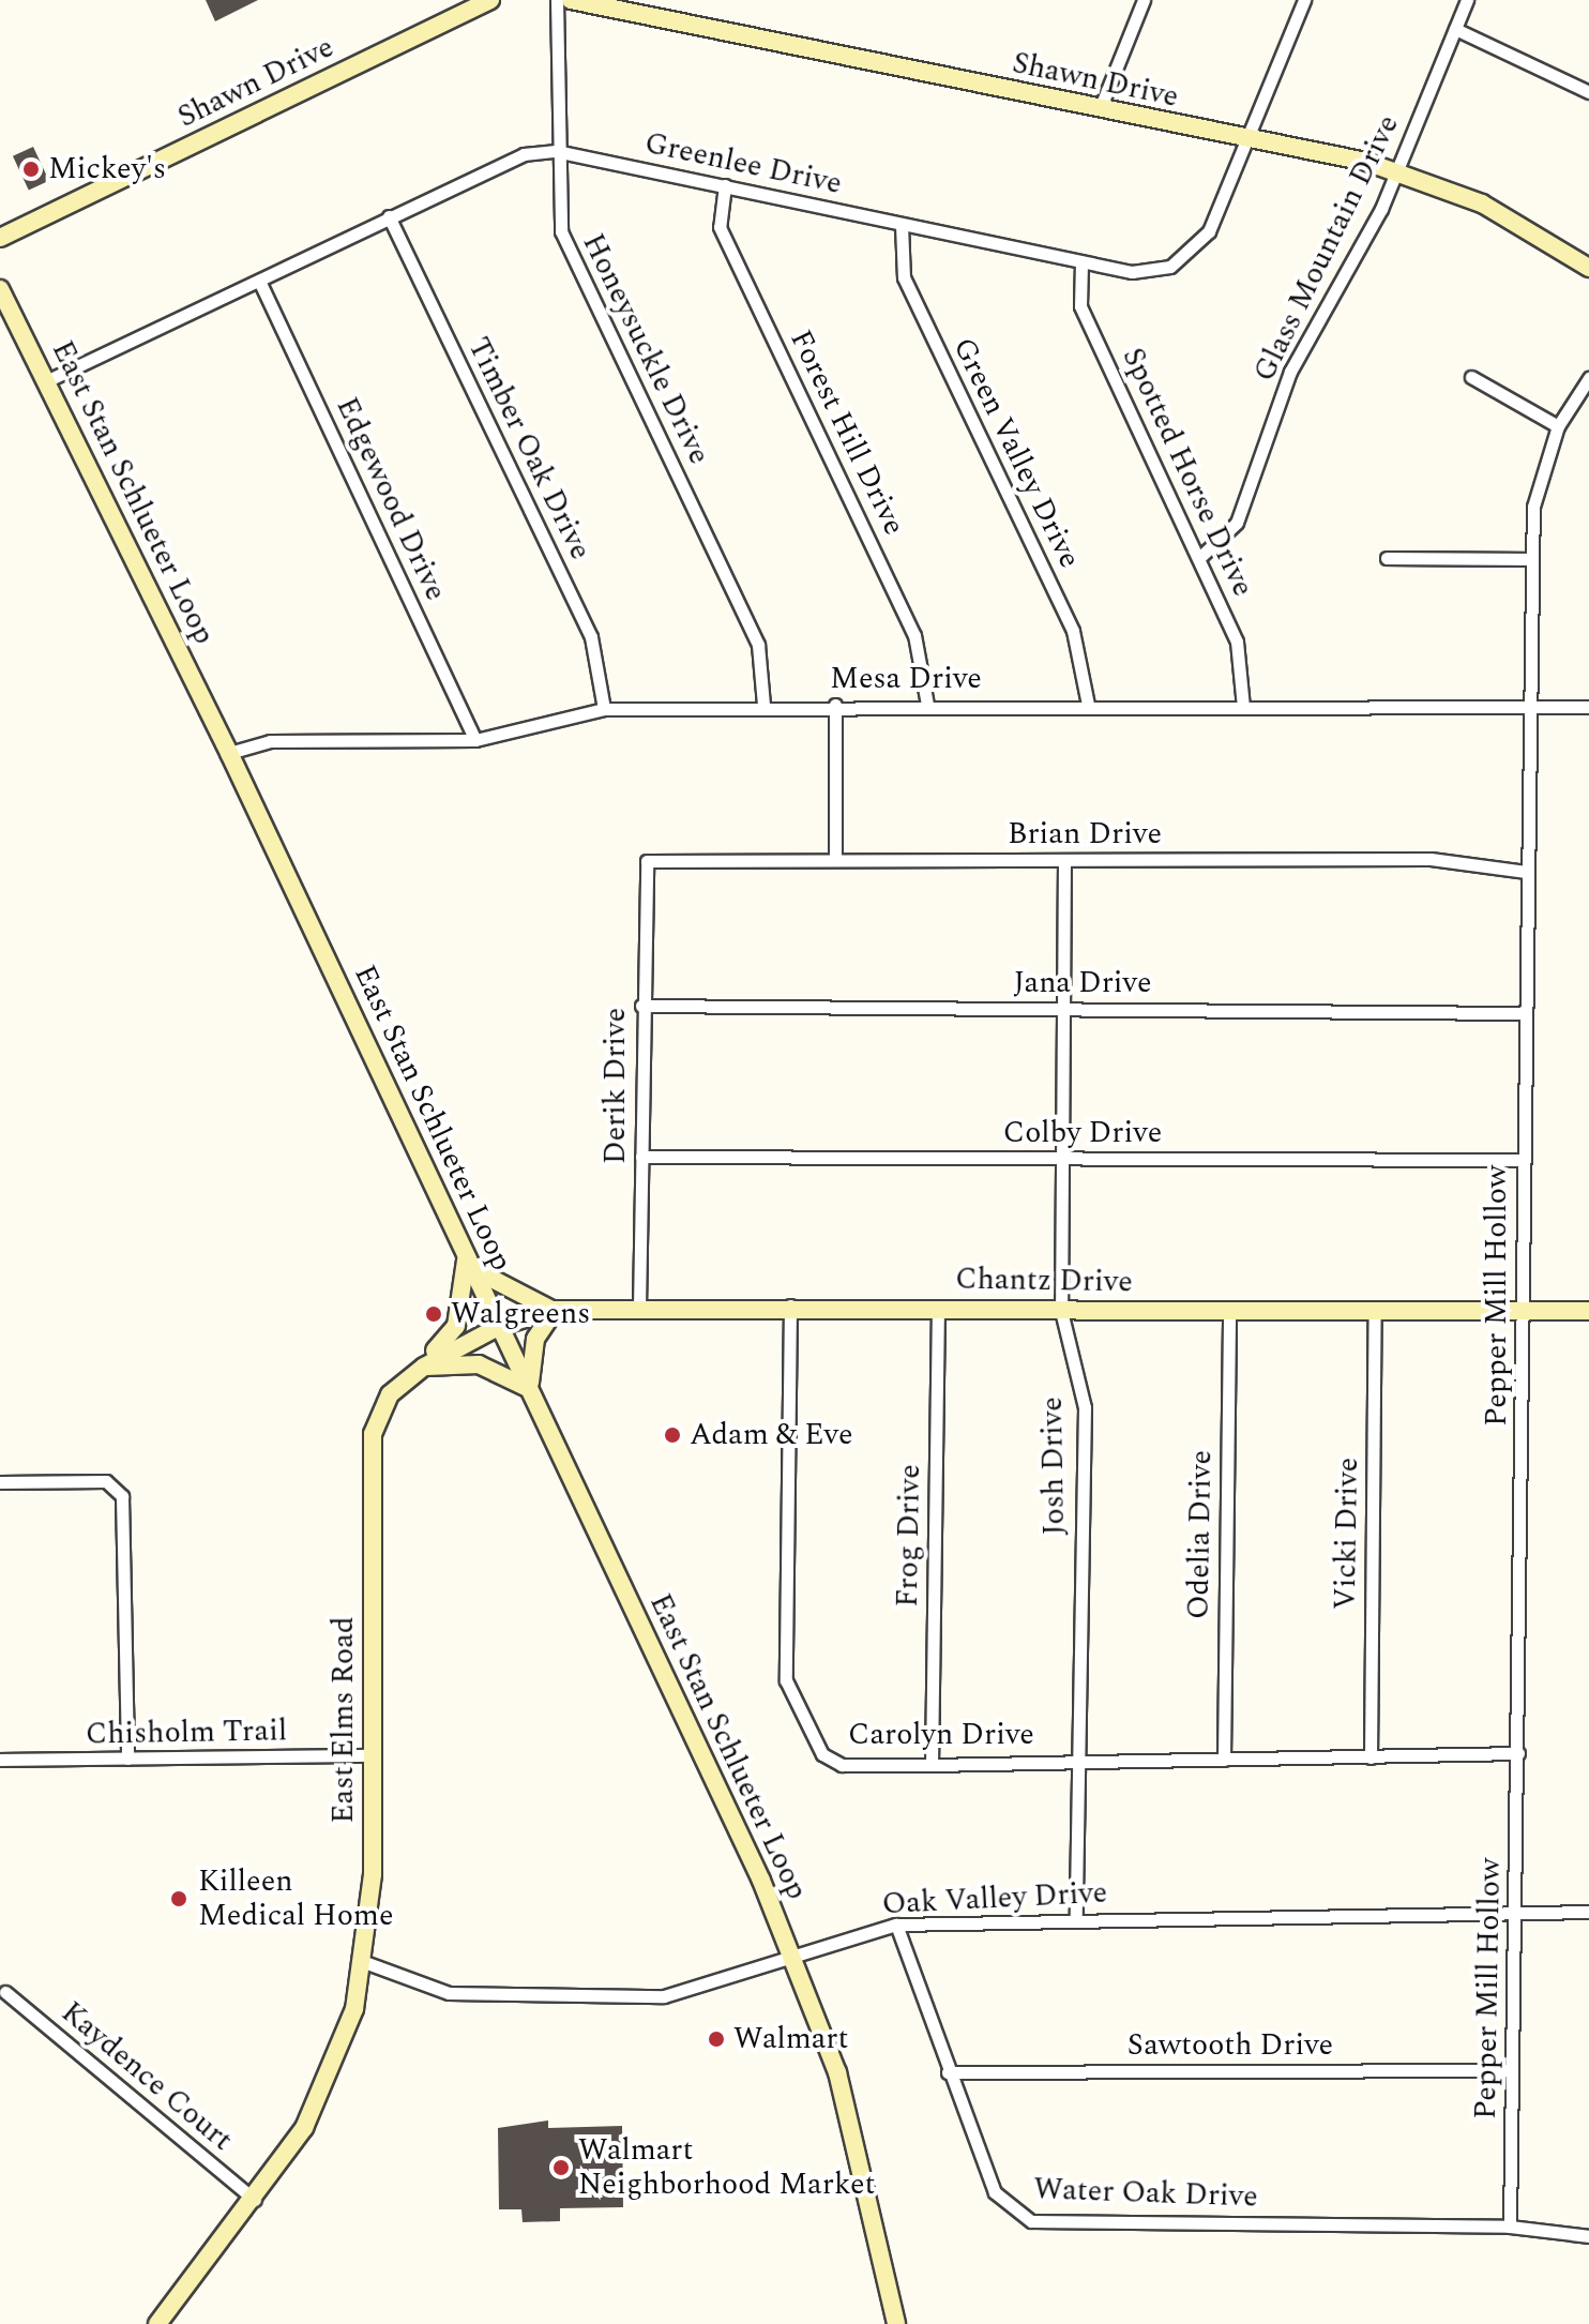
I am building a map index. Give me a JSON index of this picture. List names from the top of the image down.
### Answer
{
  "streets": {
    "main road": [
      "Shawn Drive",
      "East Stan Schlueter Loop",
      "Chantz Drive",
      "East Elms Road"
    ],
    "street": [
      "Greenlee Drive",
      "Glass Mountain Drive",
      "Honeysuckle Drive",
      "Forest Hill Drive",
      "Timber Oak Drive",
      "Green Valley Drive",
      "Spotted Horse Drive",
      "Edgewood Drive",
      "Mesa Drive",
      "Brian Drive",
      "Jana Drive",
      "Derik Drive",
      "Colby Drive",
      "Pepper Mill Hollow",
      "Josh Drive",
      "Vicki Drive",
      "Odelia Drive",
      "Frog Drive",
      "Chisholm Trail",
      "Carolyn Drive",
      "Oak Valley Drive",
      "Sawtooth Drive",
      "Kaydence Court",
      "Water Oak Drive"
    ]
  },
  "crossings": [
    ["Shawn Drive", "Greenlee Drive"],
    ["Shawn Drive", "Glass Mountain Drive"],
    ["Greenlee Drive", "Honeysuckle Drive"],
    ["Greenlee Drive", "Forest Hill Drive"],
    ["Greenlee Drive", "Timber Oak Drive"],
    ["Greenlee Drive", "Green Valley Drive"],
    ["Greenlee Drive", "Spotted Horse Drive"],
    ["Greenlee Drive", "East Stan Schlueter Loop"],
    ["Greenlee Drive", "Edgewood Drive"],
    ["Glass Mountain Drive", "Spotted Horse Drive"],
    ["Honeysuckle Drive", "Mesa Drive"],
    ["Forest Hill Drive", "Mesa Drive"],
    ["Timber Oak Drive", "Mesa Drive"],
    ["Green Valley Drive", "Mesa Drive"],
    ["Spotted Horse Drive", "Mesa Drive"],
    ["East Stan Schlueter Loop", "Mesa Drive"],
    ["East Stan Schlueter Loop", "Chantz Drive"],
    ["East Stan Schlueter Loop", "East Elms Road"],
    ["East Stan Schlueter Loop", "Oak Valley Drive"],
    ["Edgewood Drive", "Mesa Drive"],
    ["Mesa Drive", "Pepper Mill Hollow"],
    ["Brian Drive", "Derik Drive"],
    ["Brian Drive", "Pepper Mill Hollow"],
    ["Brian Drive", "Josh Drive"],
    ["Jana Drive", "Derik Drive"],
    ["Jana Drive", "Pepper Mill Hollow"],
    ["Jana Drive", "Josh Drive"],
    ["Derik Drive", "Colby Drive"],
    ["Derik Drive", "Chantz Drive"],
    ["Colby Drive", "Pepper Mill Hollow"],
    ["Colby Drive", "Josh Drive"],
    ["Chantz Drive", "Pepper Mill Hollow"],
    ["Chantz Drive", "Josh Drive"],
    ["Chantz Drive", "Vicki Drive"],
    ["Chantz Drive", "Odelia Drive"],
    ["Chantz Drive", "Frog Drive"],
    ["Chantz Drive", "East Elms Road"],
    ["Chantz Drive", "Carolyn Drive"],
    ["Pepper Mill Hollow", "Carolyn Drive"],
    ["Pepper Mill Hollow", "Oak Valley Drive"],
    ["Pepper Mill Hollow", "Sawtooth Drive"],
    ["Pepper Mill Hollow", "Water Oak Drive"],
    ["Josh Drive", "Carolyn Drive"],
    ["Josh Drive", "Oak Valley Drive"],
    ["Vicki Drive", "Carolyn Drive"],
    ["Odelia Drive", "Carolyn Drive"],
    ["Frog Drive", "Carolyn Drive"],
    ["East Elms Road", "Chisholm Trail"],
    ["East Elms Road", "Oak Valley Drive"],
    ["East Elms Road", "Kaydence Court"],
    ["Oak Valley Drive", "Water Oak Drive"],
    ["Sawtooth Drive", "Water Oak Drive"]
  ],
  "places": [
    "Mickey's",
    "Walgreens",
    "Adam & Eve",
    "Killeen Medical Home",
    "Walmart",
    "Walmart Neighborhood Market"
  ]
}
